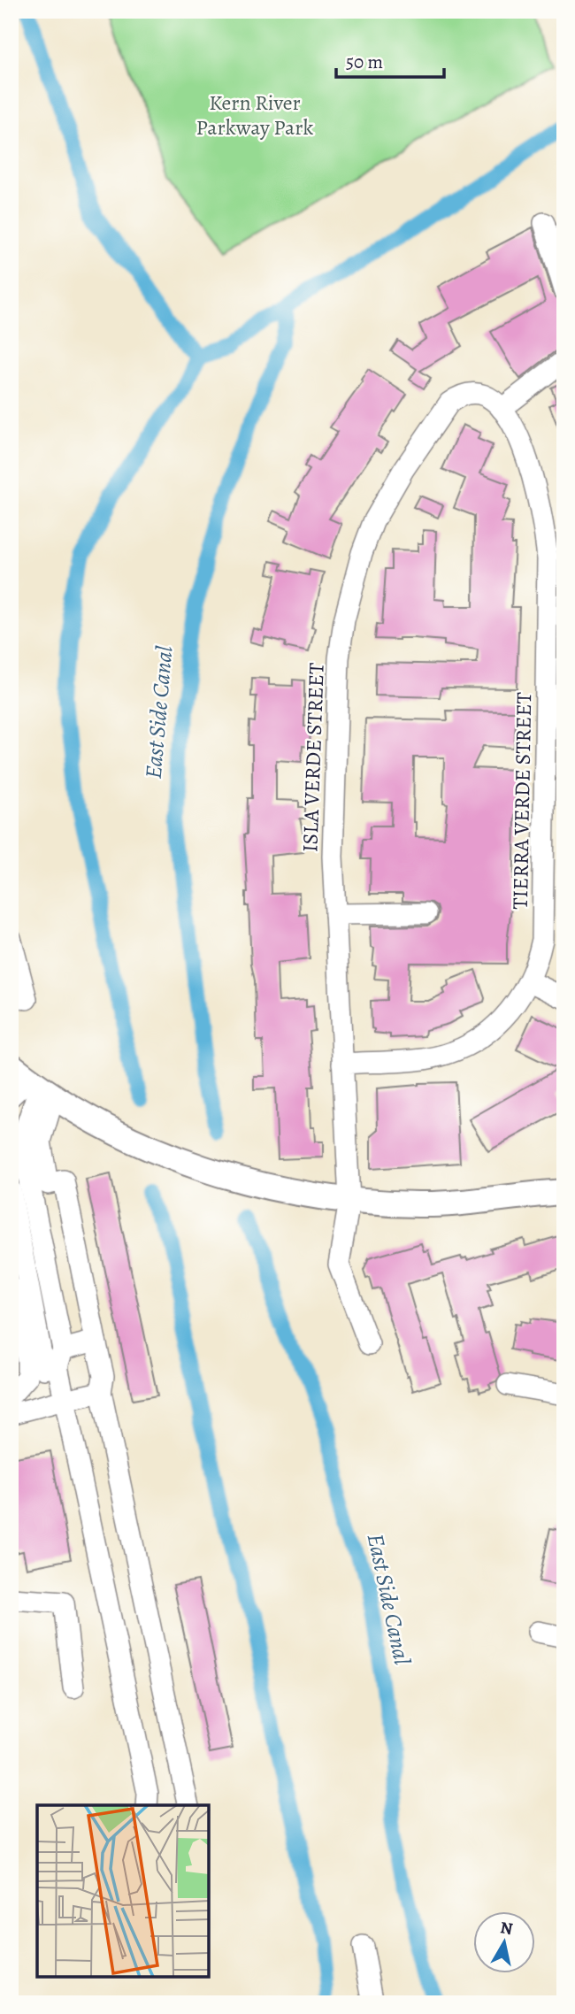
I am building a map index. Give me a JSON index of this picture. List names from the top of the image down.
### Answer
{
  "streets": {
    "street": ["ISLA VERDE STREET", "TIERRA VERDE STREET"]
  },
  "crossings": [
    ["ISLA VERDE STREET", "TIERRA VERDE STREET"]
  ],
  "water": ["East Side Canal"],
  "parks": ["Kern River Parkway Park"],
  "scale_bar": "50 m",
  "north": "top"
}
